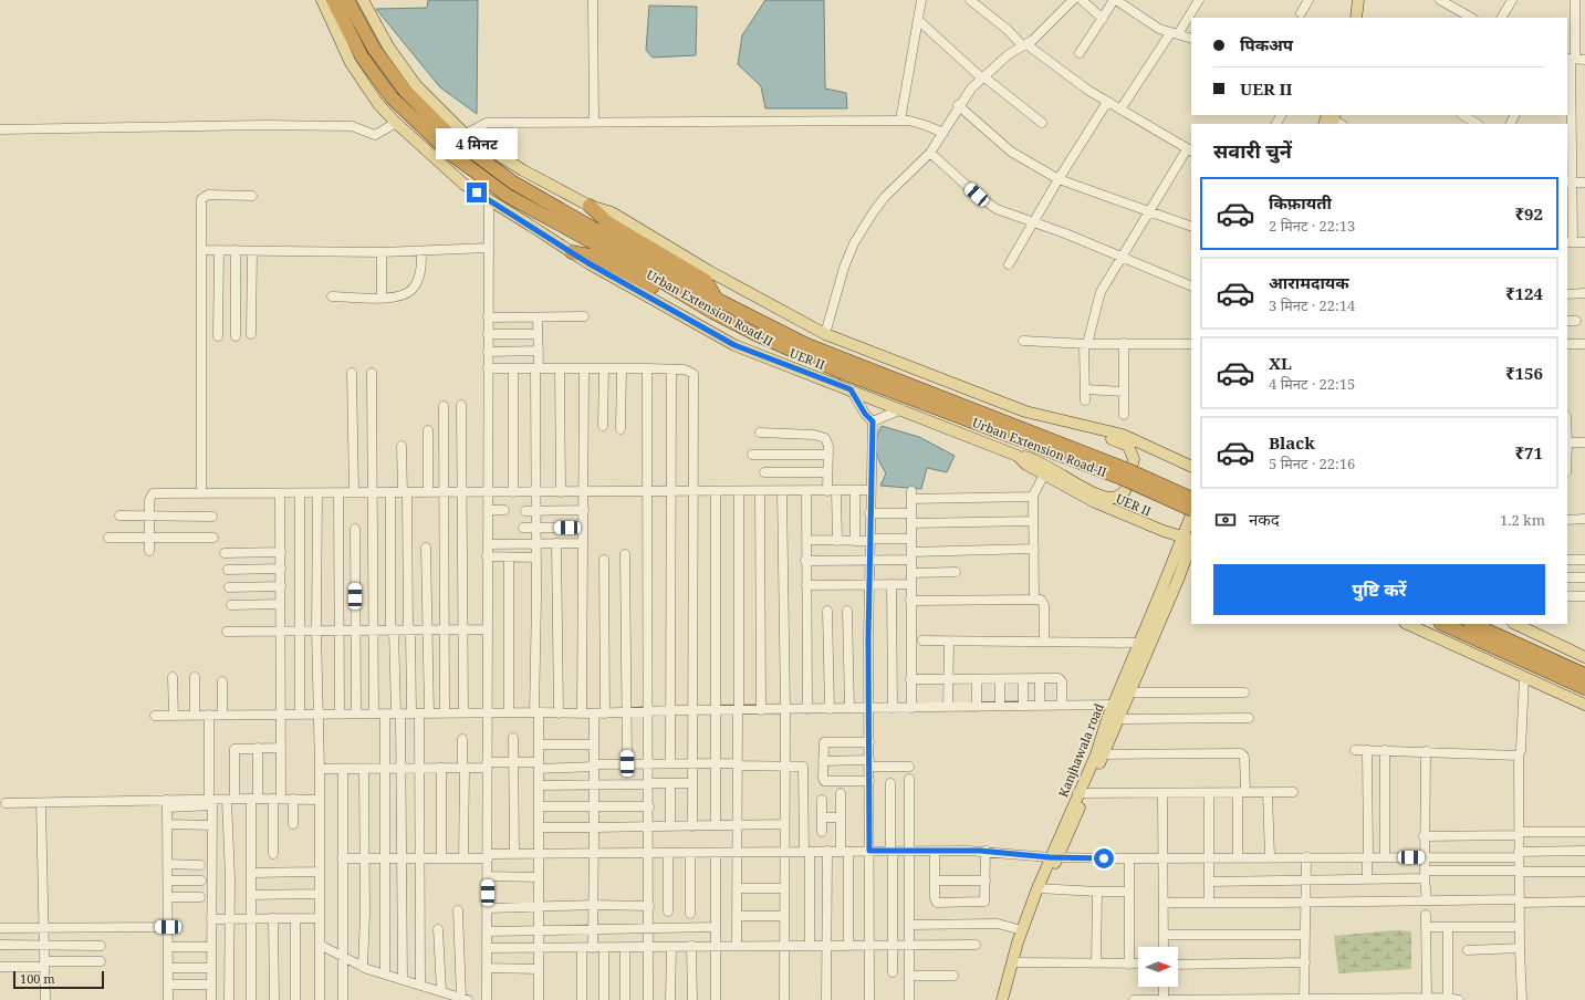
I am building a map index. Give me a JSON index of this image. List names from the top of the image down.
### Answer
{
  "streets": {
    "highway": ["Urban Extension Road-II"],
    "main road": ["UER II", "Kanjhawala road"]
  },
  "crossings": [
    ["UER II", "Kanjhawala road"]
  ],
  "scale_bar": "100 m",
  "north": "right",
  "page": {
    "banner": ["पिकअप", "UER II"],
    "heading": "सवारी चुनें",
    "bubble": "4 मिनट",
    "list": [
      {
        "name": "किफ़ायती",
        "note": "2 मिनट · 22:13",
        "value": "₹92"
      },
      {
        "name": "आरामदायक",
        "note": "3 मिनट · 22:14",
        "value": "₹124"
      },
      {
        "name": "XL",
        "note": "4 मिनट · 22:15",
        "value": "₹156"
      },
      {
        "name": "Black",
        "note": "5 मिनट · 22:16",
        "value": "₹71"
      }
    ],
    "pay": ["नकद", "1.2 km"],
    "buttons": "पुष्टि करें",
    "scale": "100 m"
  }
}
